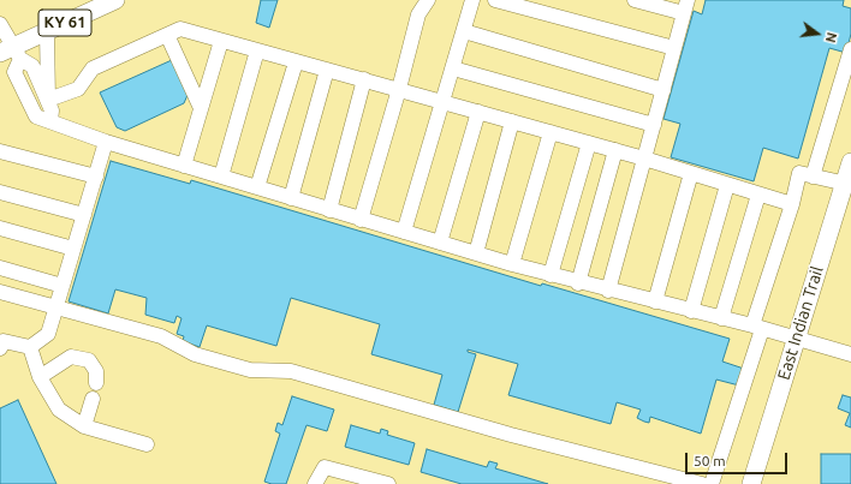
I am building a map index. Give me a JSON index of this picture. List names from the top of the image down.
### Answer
{
  "streets": {
    "main road": ["KY 61", "East Indian Trail"]
  },
  "scale_bar": "50 m",
  "north": "right"
}
